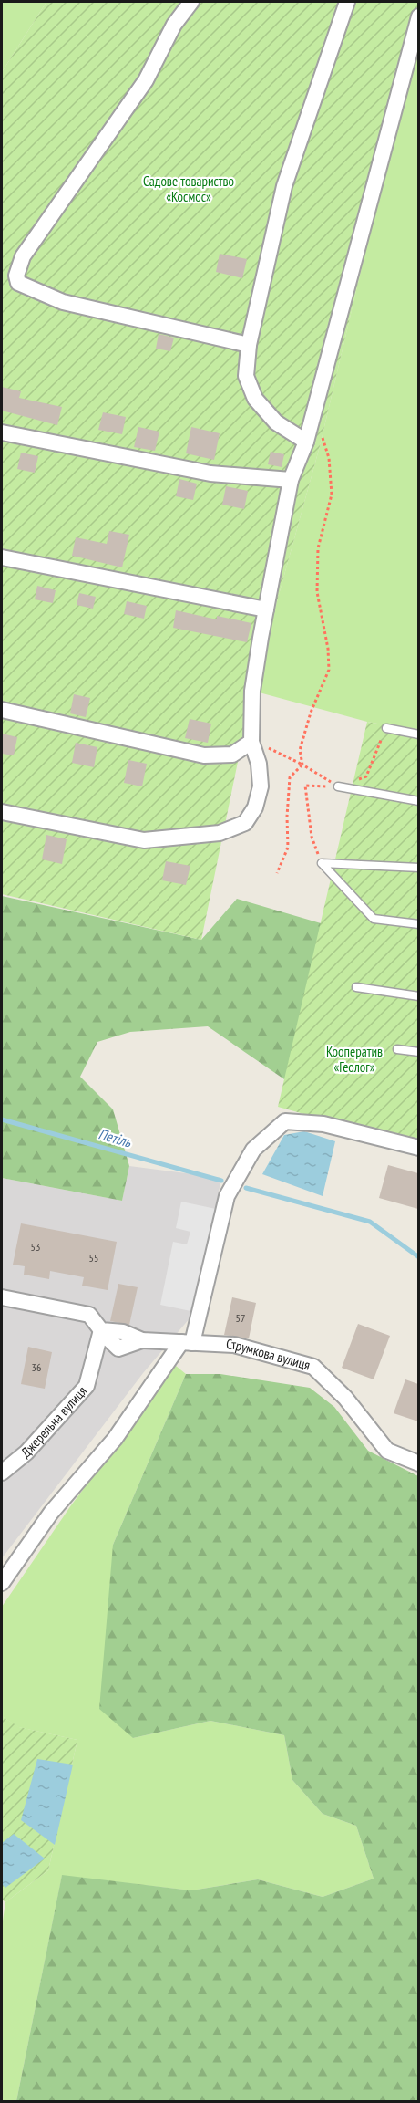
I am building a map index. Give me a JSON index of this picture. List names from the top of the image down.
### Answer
{
  "streets": {
    "street": ["Струмкова вулиця", "Джерельна вулиця"]
  },
  "crossings": [
    ["Струмкова вулиця", "Джерельна вулиця"]
  ],
  "water": ["Петіль"],
  "parks": ["Садове товариство «Космос»", "Кооператив «Геолог»"],
  "house_numbers": [
    "53",
    "55",
    "57",
    "36"
  ]
}
